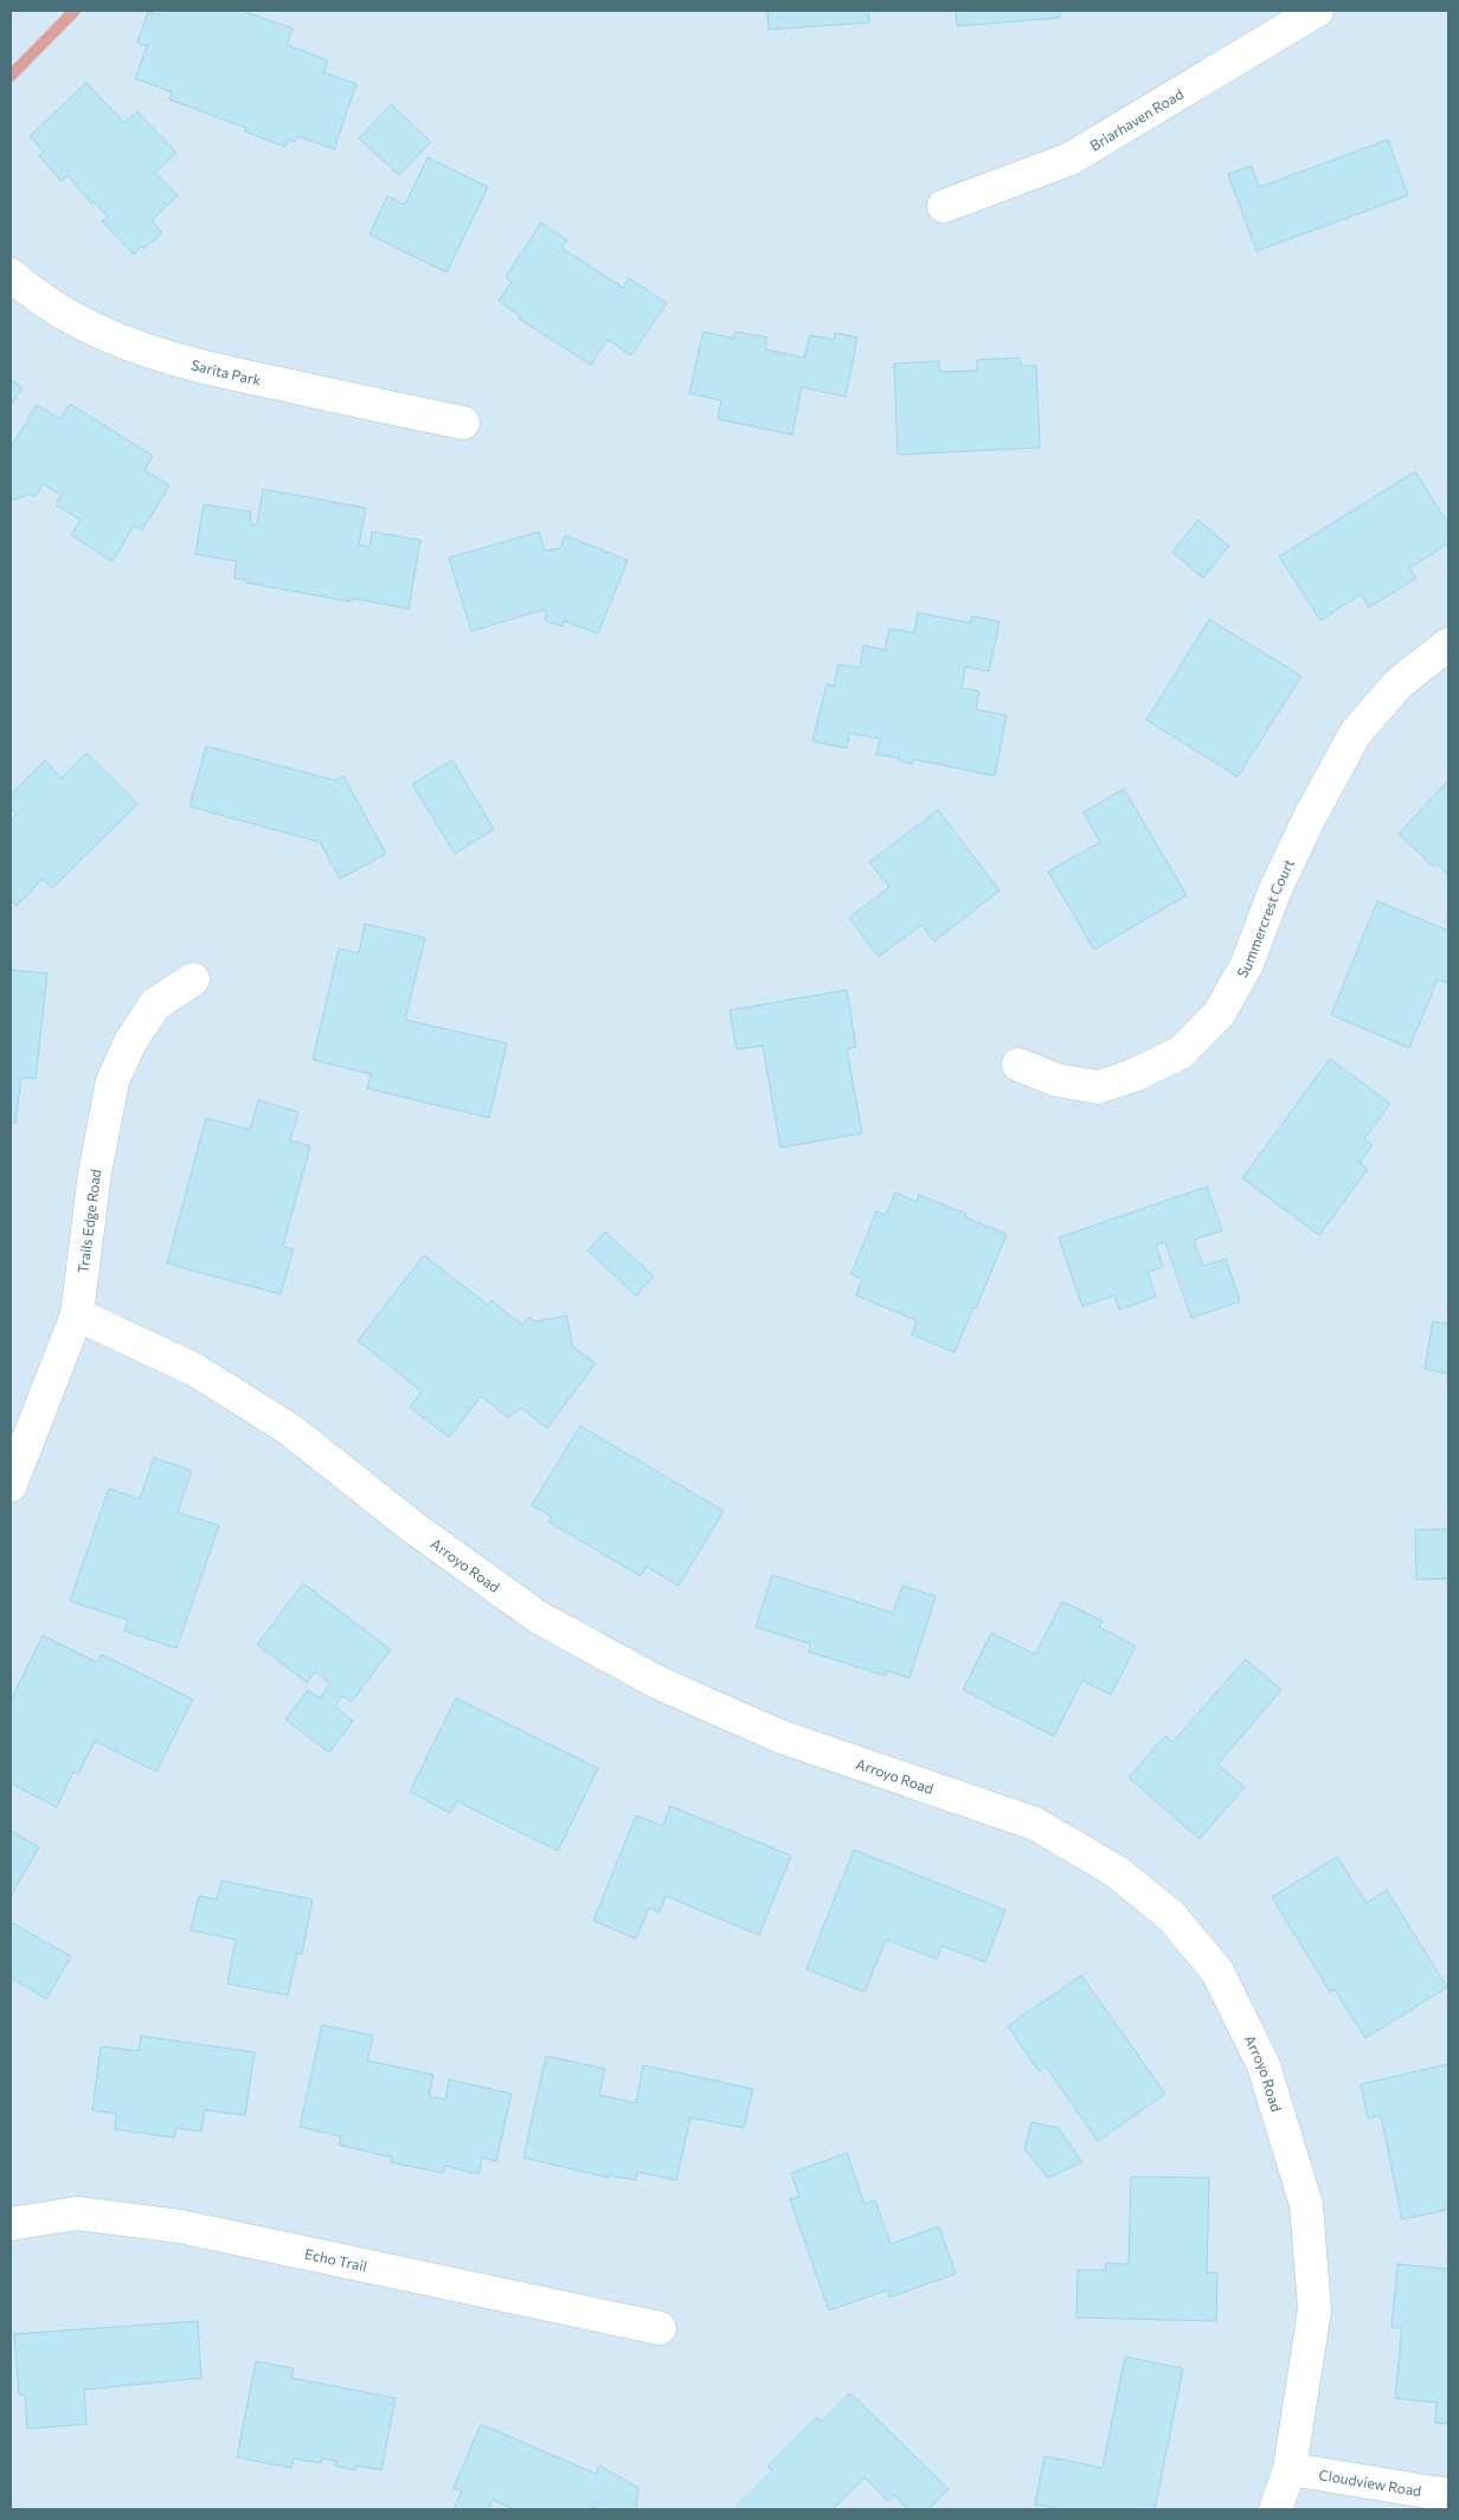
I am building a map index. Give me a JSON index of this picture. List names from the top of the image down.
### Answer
{
  "streets": {
    "street": [
      "Briarhaven Road",
      "Sarita Park",
      "Summercrest Court",
      "Trails Edge Road",
      "Arroyo Road",
      "Echo Trail",
      "Cloudview Road"
    ]
  },
  "crossings": [
    ["Trails Edge Road", "Arroyo Road"],
    ["Arroyo Road", "Cloudview Road"]
  ]
}
